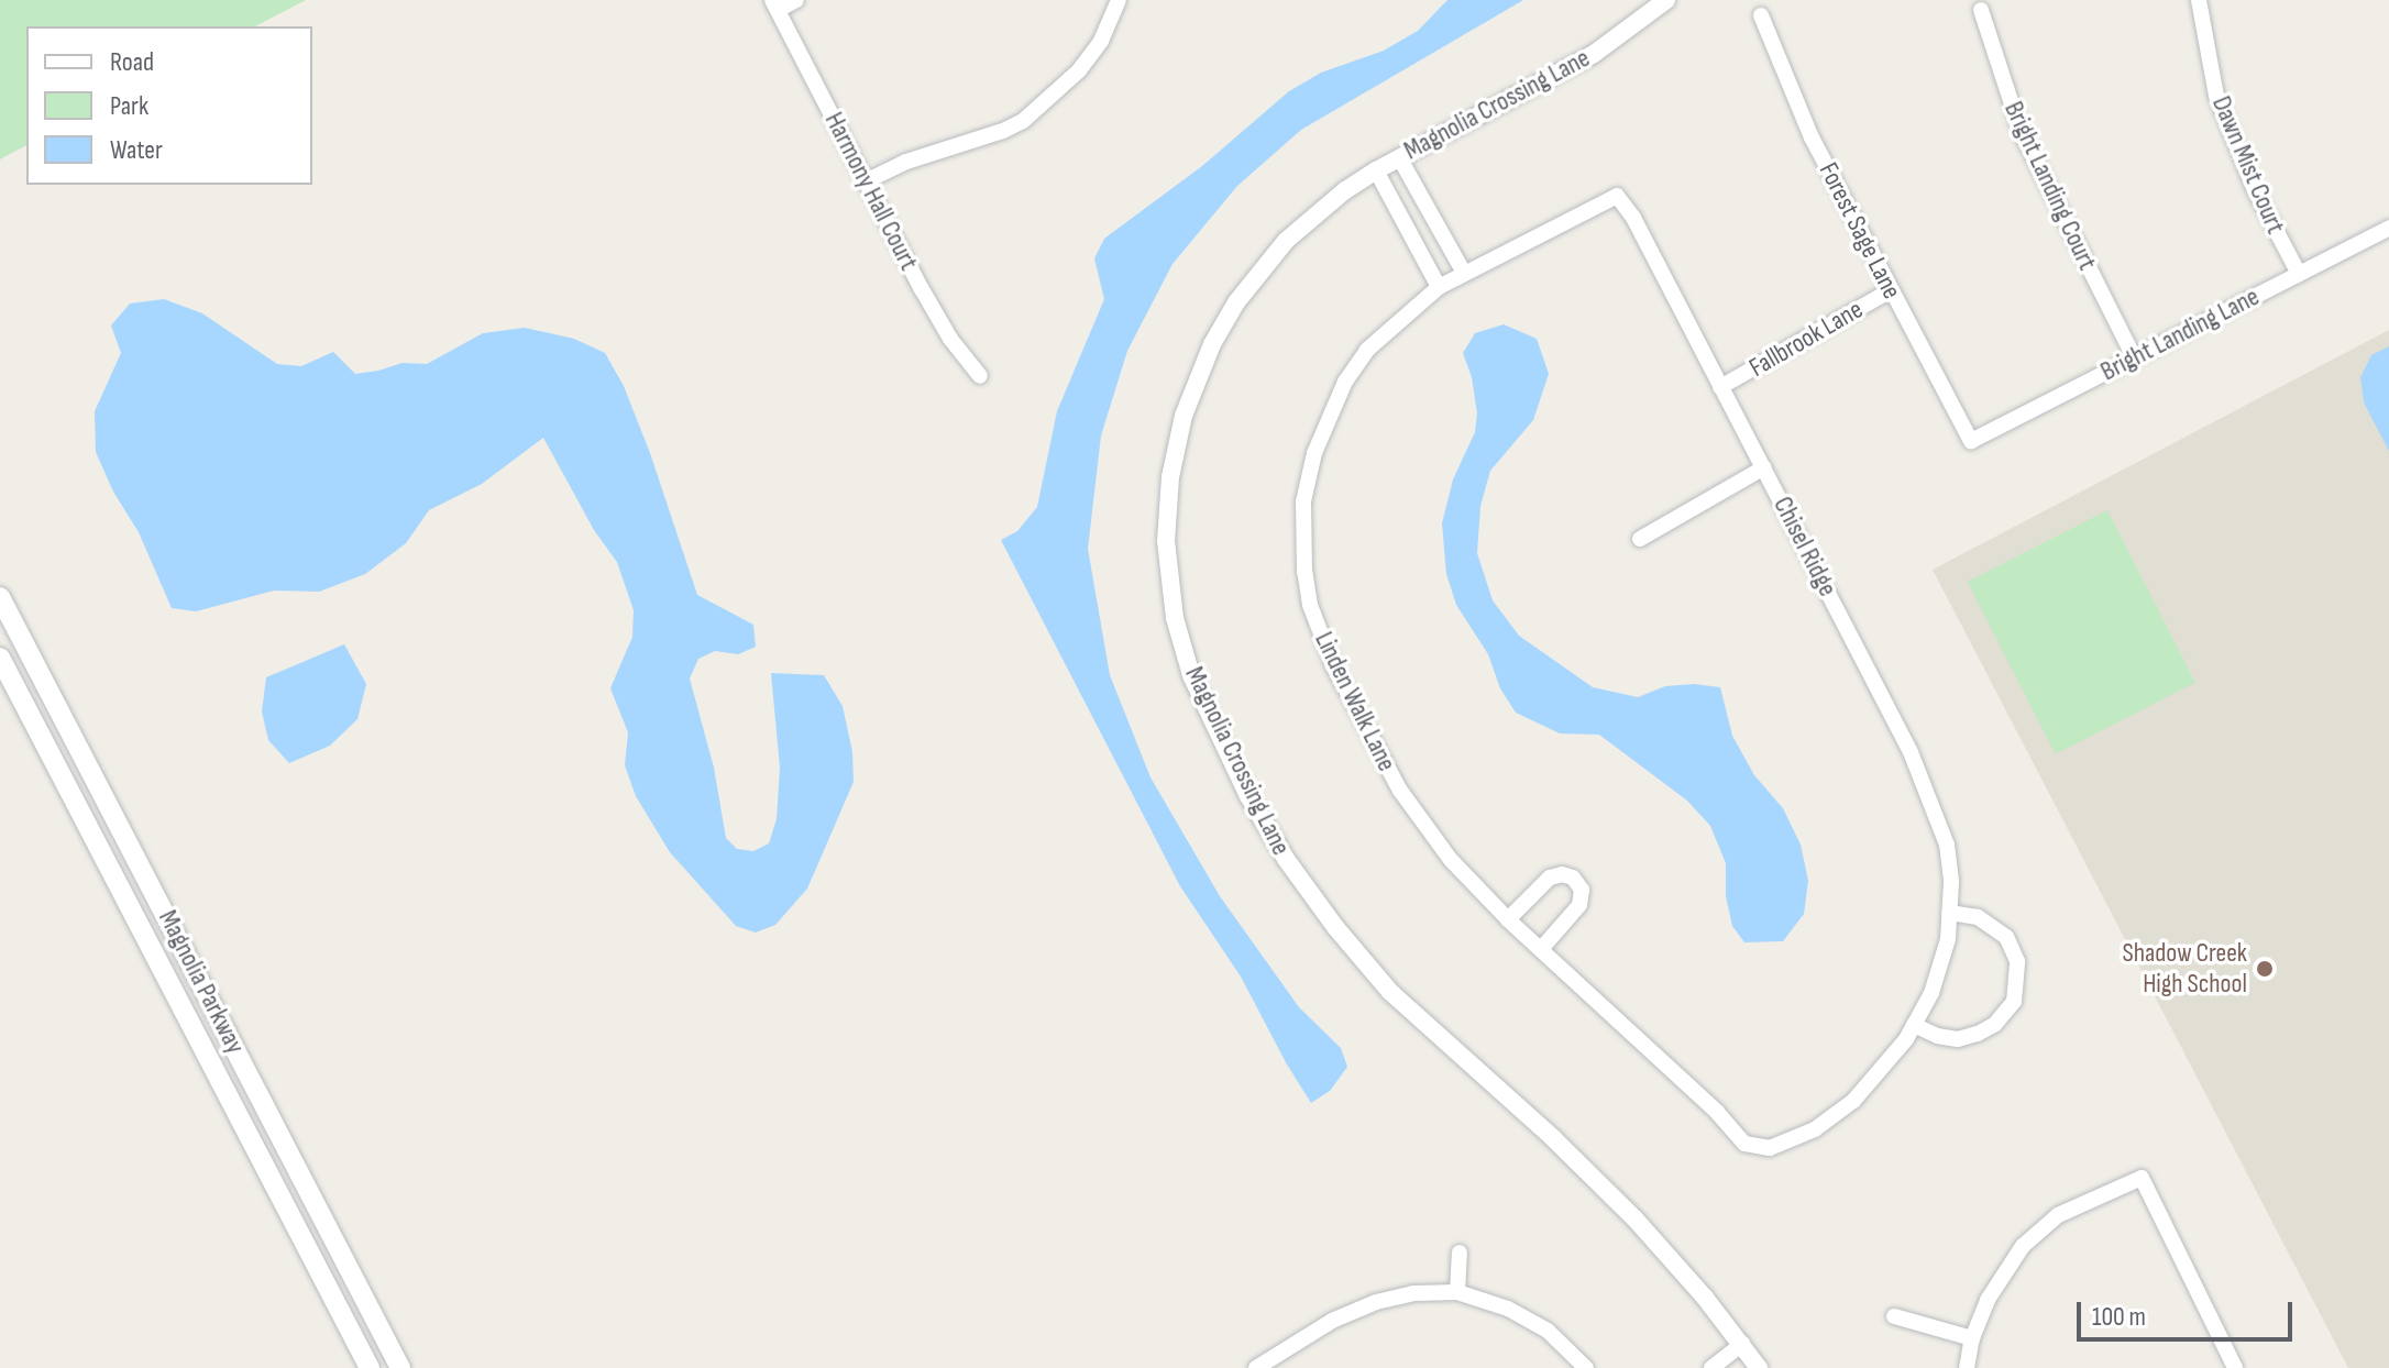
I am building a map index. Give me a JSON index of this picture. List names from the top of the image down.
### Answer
{
  "streets": {
    "main road": ["Magnolia Parkway"],
    "street": [
      "Magnolia Crossing Lane",
      "Dawn Mist Court",
      "Bright Landing Court",
      "Harmony Hall Court",
      "Forest Sage Lane",
      "Bright Landing Lane",
      "Fallbrook Lane",
      "Chisel Ridge",
      "Linden Walk Lane"
    ]
  },
  "crossings": [
    ["Dawn Mist Court", "Bright Landing Lane"],
    ["Bright Landing Court", "Bright Landing Lane"],
    ["Forest Sage Lane", "Bright Landing Lane"],
    ["Forest Sage Lane", "Fallbrook Lane"],
    ["Fallbrook Lane", "Chisel Ridge"],
    ["Chisel Ridge", "Linden Walk Lane"]
  ],
  "places": ["Shadow Creek High School"],
  "legend": ["Road", "Park", "Water"],
  "scale_bar": "100 m"
}
